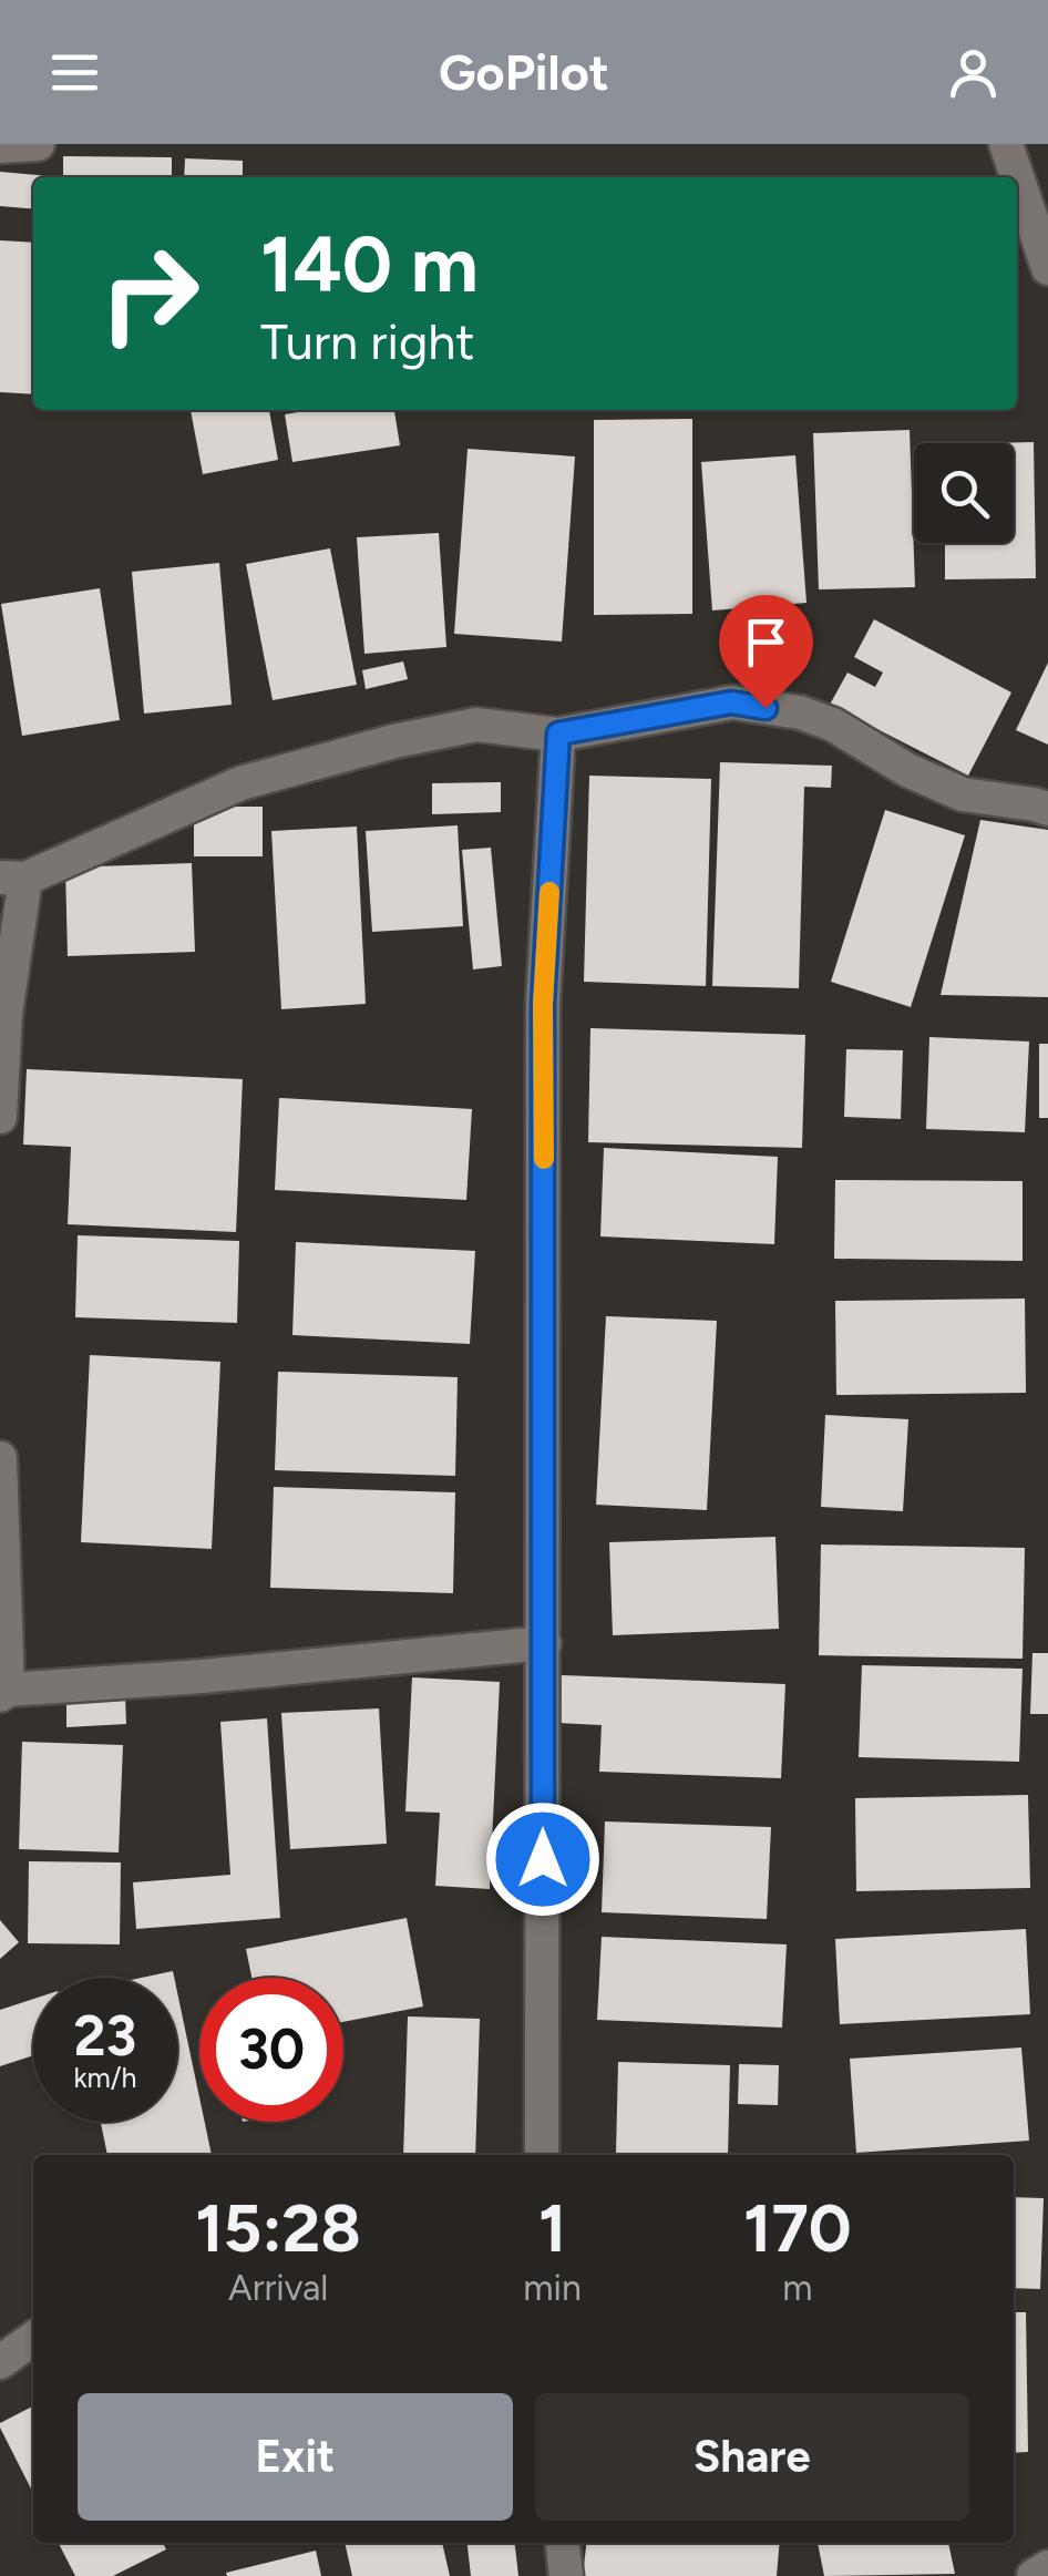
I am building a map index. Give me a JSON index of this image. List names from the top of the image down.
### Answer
{
  "page": {
    "header": "GoPilot",
    "turn": ["140 m", "Turn right"],
    "speed": "23 km/h",
    "limit": "30",
    "eta": [
      "15:28",
      "Arrival",
      "1",
      "min",
      "170",
      "m"
    ],
    "buttons": ["Exit", "Share"]
  }
}
